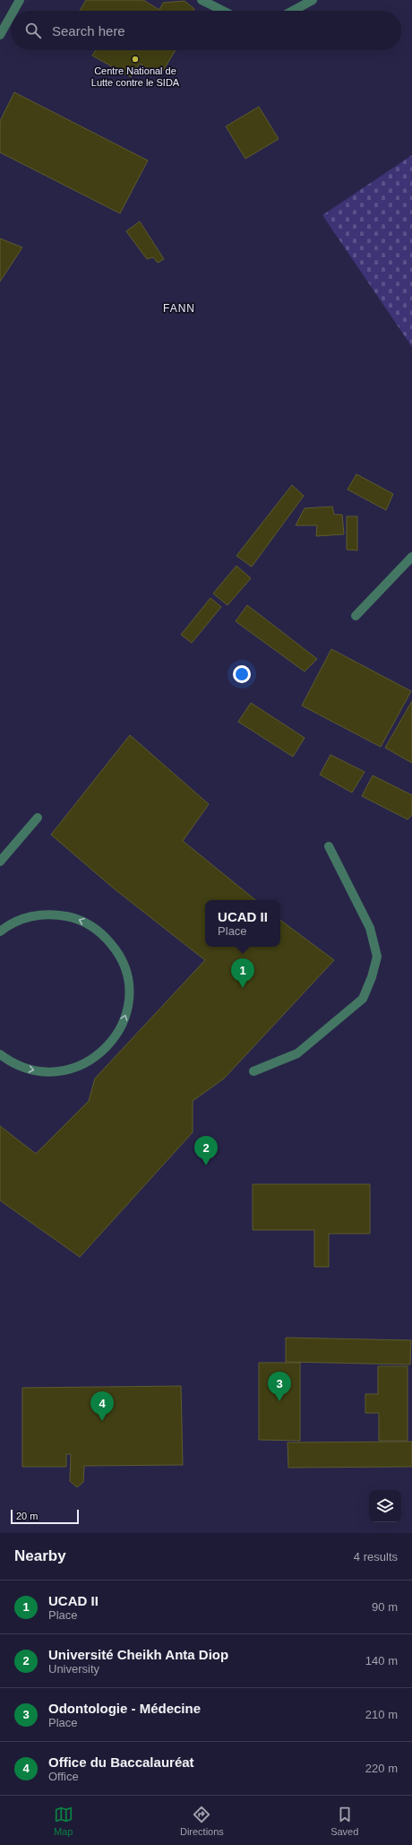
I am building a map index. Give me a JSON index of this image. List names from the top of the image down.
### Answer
{
  "districts": ["FANN"],
  "places": ["Centre National de Lutte contre le SIDA"],
  "scale_bar": "20 m",
  "page": {
    "search": "Search here",
    "popup": ["UCAD II", "Place"],
    "pins": [
      "1",
      "2",
      "3",
      "4"
    ],
    "scale": "20 m",
    "heading": ["Nearby", "4 results"],
    "list": [
      {
        "mark": "1",
        "name": "UCAD II",
        "note": "Place",
        "value": "90 m"
      },
      {
        "mark": "2",
        "name": "Université Cheikh Anta Diop",
        "note": "University",
        "value": "140 m"
      },
      {
        "mark": "3",
        "name": "Odontologie - Médecine",
        "note": "Place",
        "value": "210 m"
      },
      {
        "mark": "4",
        "name": "Office du Baccalauréat",
        "note": "Office",
        "value": "220 m"
      }
    ],
    "nav": ["Map", "Directions", "Saved"]
  }
}
